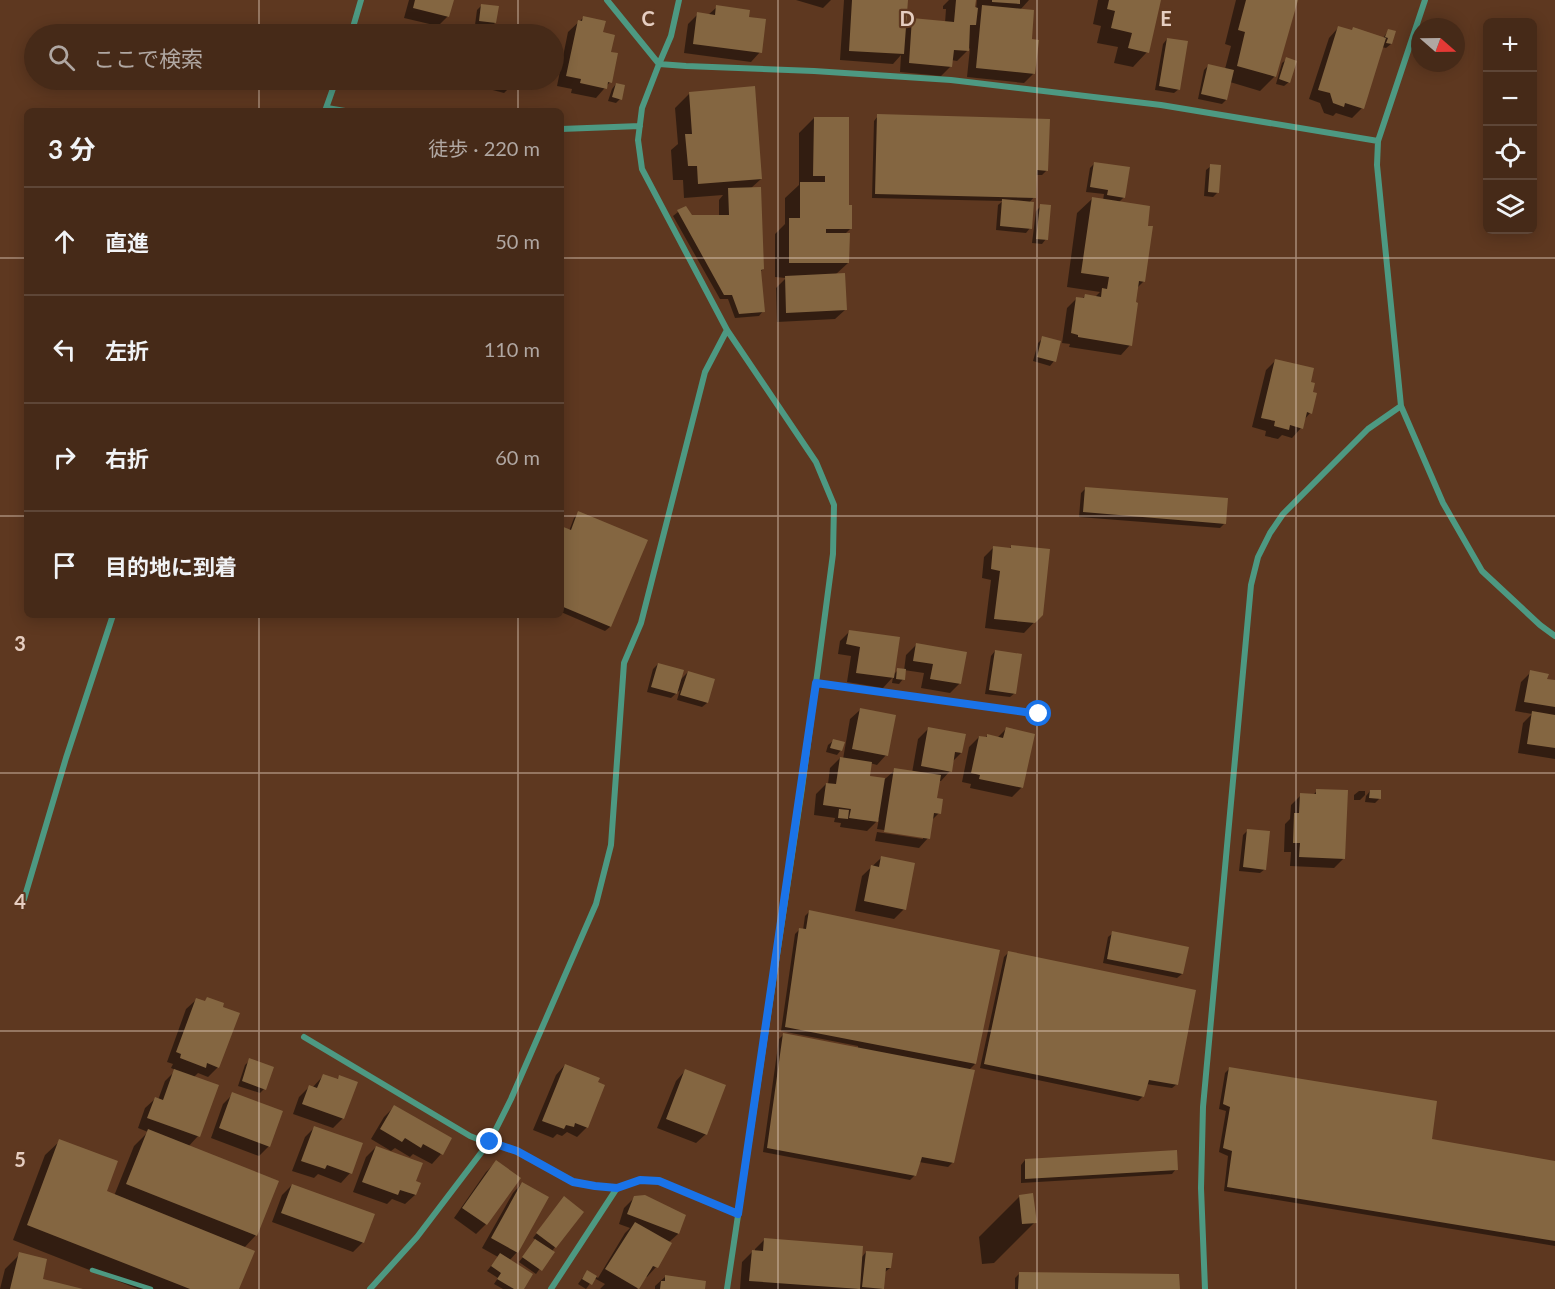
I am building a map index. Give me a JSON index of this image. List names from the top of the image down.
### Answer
{
  "north": "right",
  "page": {
    "map_buttons": ["+", "−"],
    "search": "ここで検索",
    "heading": ["3 分", "徒歩 · 220 m"],
    "list": [
      ["直進", "50 m"],
      ["左折", "110 m"],
      ["右折", "60 m"],
      "目的地に到着"
    ]
  },
  "grid": {
    "columns": ["C", "D", "E"],
    "rows": ["3", "4", "5"]
  }
}
